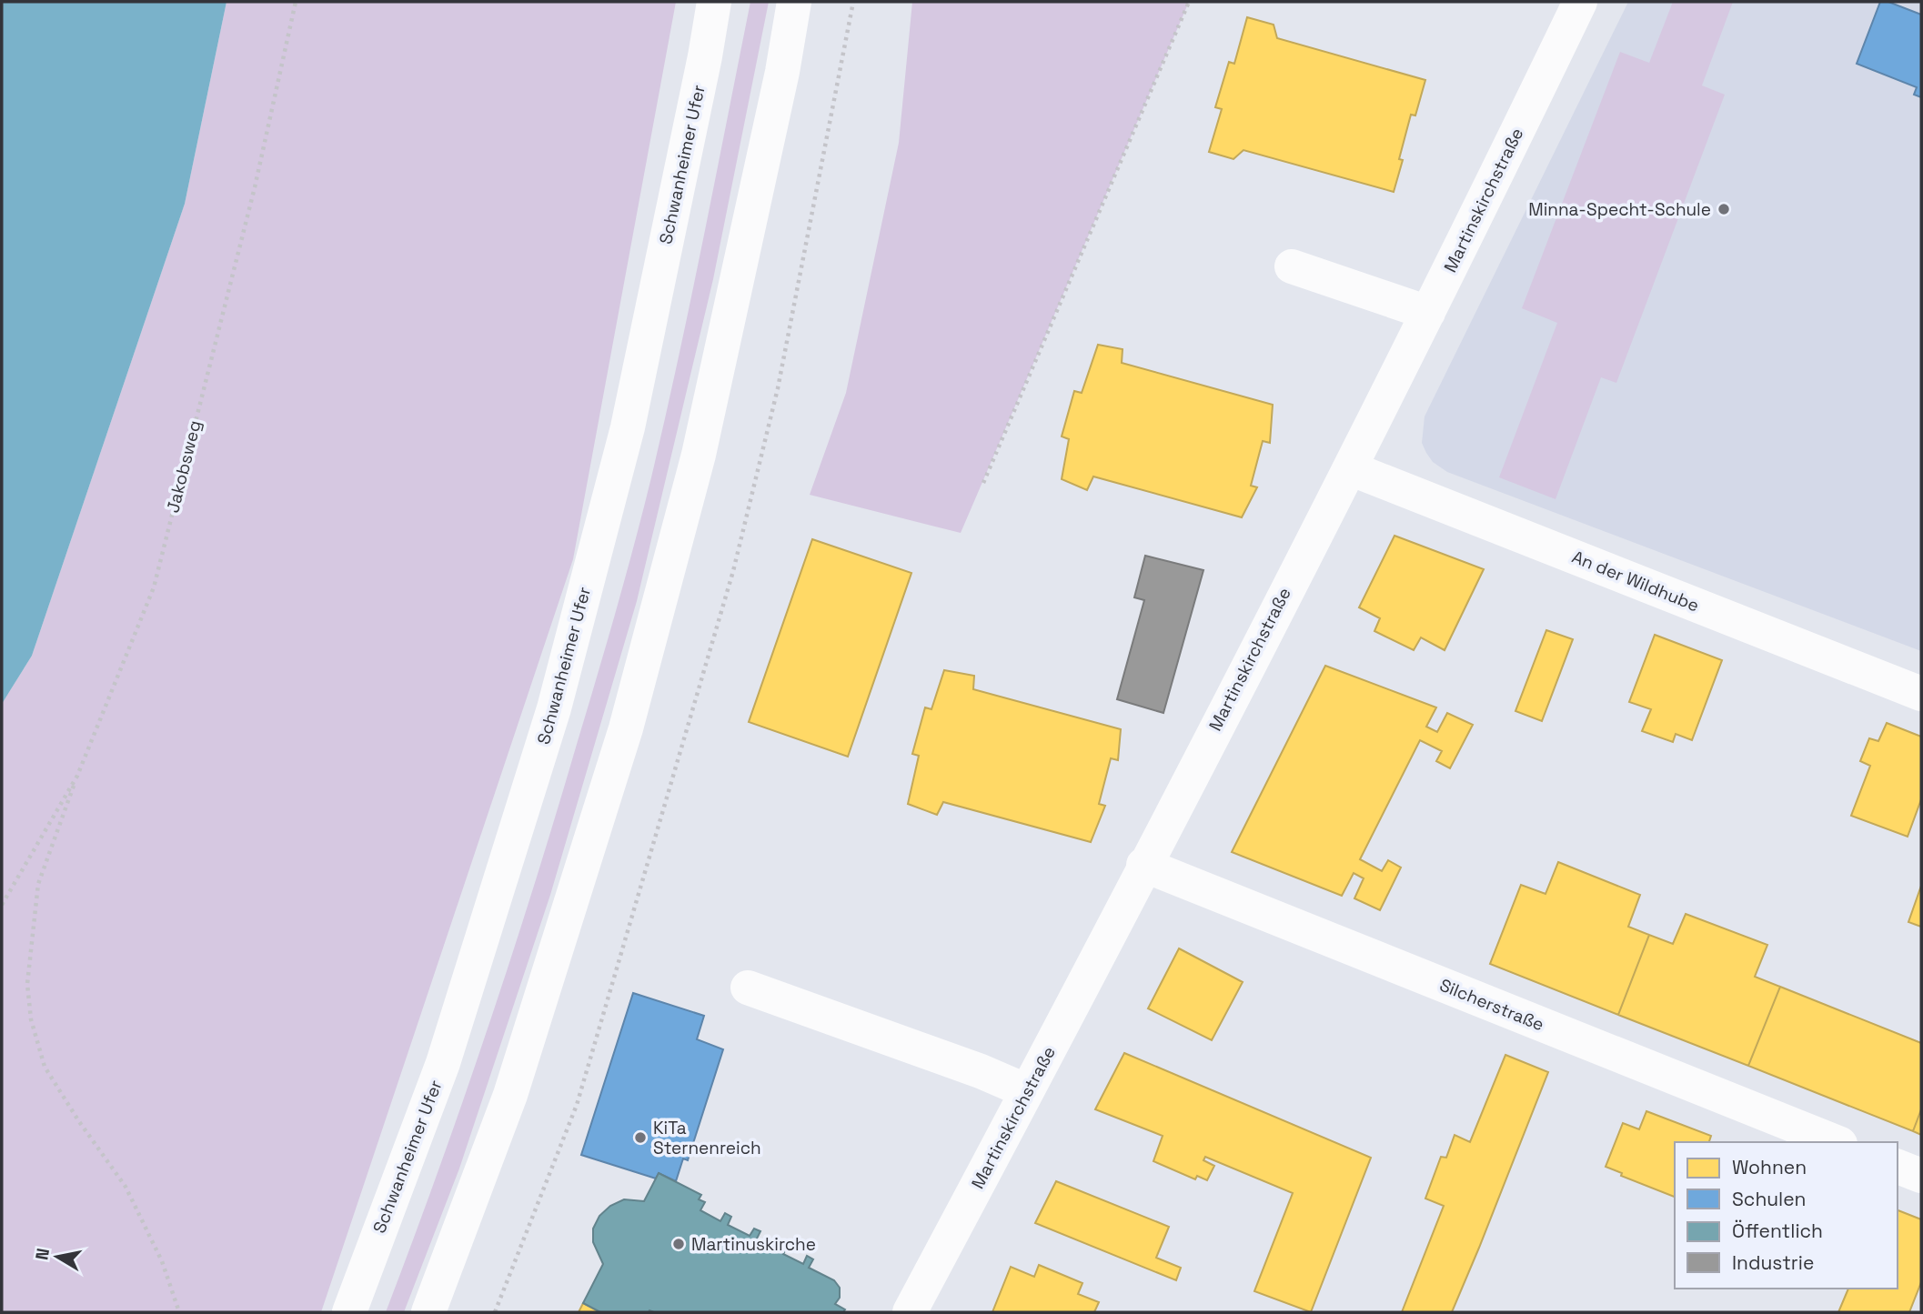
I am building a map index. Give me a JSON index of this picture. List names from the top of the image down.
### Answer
{
  "streets": {
    "street": [
      "Schwanheimer Ufer",
      "Martinskirchstraße",
      "An der Wildhube",
      "Silcherstraße"
    ],
    "path": ["Jakobsweg"]
  },
  "crossings": [
    ["Martinskirchstraße", "An der Wildhube"],
    ["Martinskirchstraße", "Silcherstraße"]
  ],
  "places": ["Minna-Specht-Schule", "KiTa Sternenreich", "Martinuskirche"],
  "legend": [
    "Wohnen",
    "Schulen",
    "Öffentlich",
    "Industrie"
  ],
  "north": "left"
}
